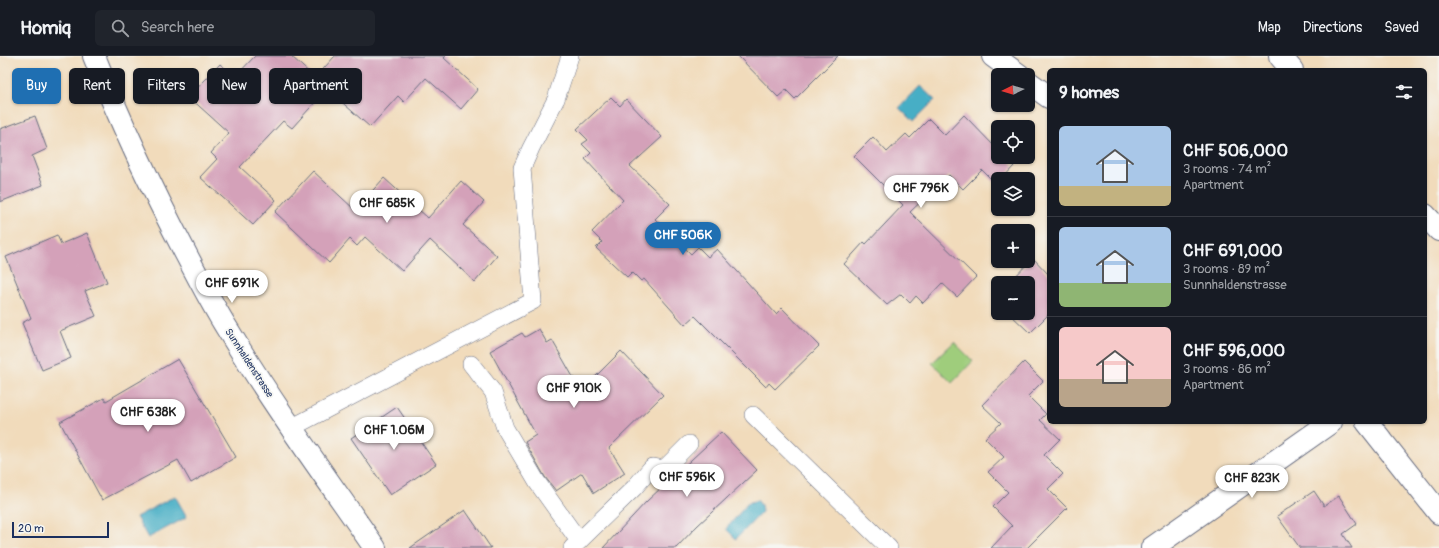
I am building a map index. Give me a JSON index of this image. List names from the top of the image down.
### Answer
{
  "streets": {
    "street": ["Sunnhaldenstrasse"]
  },
  "scale_bar": "20 m",
  "north": "left",
  "page": {
    "header": "Homiq",
    "search": "Search here",
    "nav": ["Map", "Directions", "Saved"],
    "map_buttons": ["+", "−"],
    "chip": [
      "Buy",
      "Rent",
      "Filters",
      "New",
      "Apartment"
    ],
    "heading": "9 homes",
    "list": [
      {
        "name": "CHF 506,000",
        "note": "3 rooms · 74 m² · Apartment"
      },
      {
        "name": "CHF 691,000",
        "note": "3 rooms · 89 m² · Sunnhaldenstrasse"
      },
      {
        "name": "CHF 596,000",
        "note": "3 rooms · 86 m² · Apartment"
      }
    ],
    "price": [
      "CHF 796K",
      "CHF 685K",
      "CHF 506K",
      "CHF 691K",
      "CHF 910K",
      "CHF 638K",
      "CHF 1.06M",
      "CHF 596K",
      "CHF 823K"
    ],
    "scale": "20 m"
  }
}
